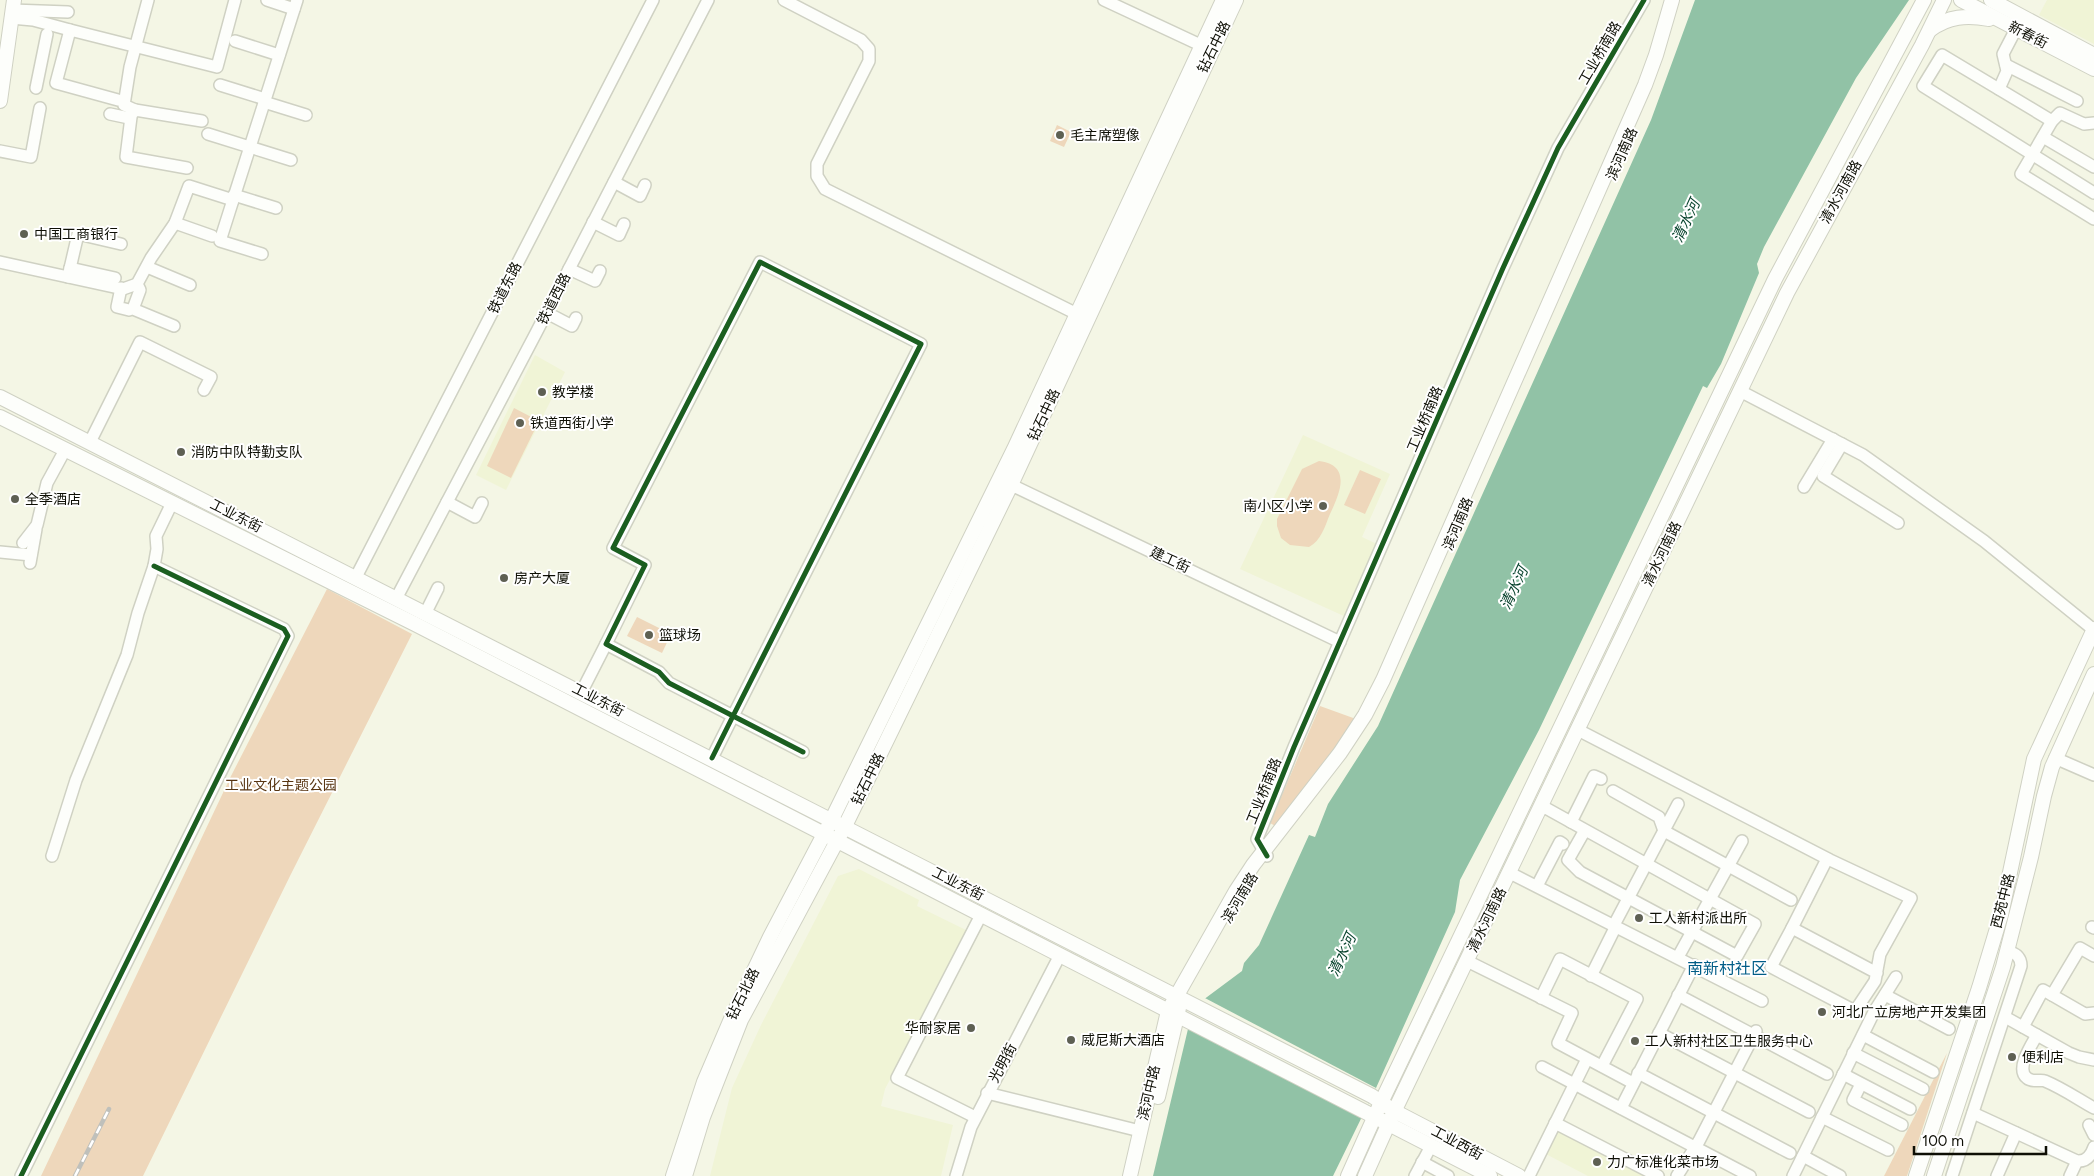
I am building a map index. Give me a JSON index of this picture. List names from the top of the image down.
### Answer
{
  "streets": {
    "main road": [
      "新春街",
      "钻石中路",
      "滨河南路",
      "清水河南路",
      "工业东街",
      "西苑中路",
      "钻石北路",
      "滨河中路",
      "工业西街"
    ],
    "street": [
      "工业桥南路",
      "铁道东路",
      "铁道西路",
      "建工街",
      "光明街"
    ]
  },
  "crossings": [
    ["钻石中路", "工业东街"],
    ["钻石中路", "建工街"],
    ["钻石中路", "钻石北路"],
    ["工业桥南路", "滨河南路"],
    ["工业桥南路", "建工街"],
    ["滨河南路", "工业东街"],
    ["滨河南路", "滨河中路"],
    ["清水河南路", "工业东街"],
    ["清水河南路", "工业西街"],
    ["铁道东路", "工业东街"],
    ["铁道西路", "工业东街"],
    ["工业东街", "钻石北路"],
    ["工业东街", "光明街"],
    ["工业东街", "滨河中路"],
    ["工业东街", "工业西街"]
  ],
  "districts": ["南新村社区"],
  "water": ["清水河"],
  "parks": ["工业文化主题公园"],
  "places": [
    "毛主席塑像",
    "中国工商银行",
    "教学楼",
    "铁道西街小学",
    "消防中队特勤支队",
    "全季酒店",
    "南小区小学",
    "房产大厦",
    "篮球场",
    "工人新村派出所",
    "河北广立房地产开发集团",
    "华耐家居",
    "威尼斯大酒店",
    "工人新村社区卫生服务中心",
    "便利店",
    "力广标准化菜市场"
  ],
  "scale_bar": "100 m"
}
